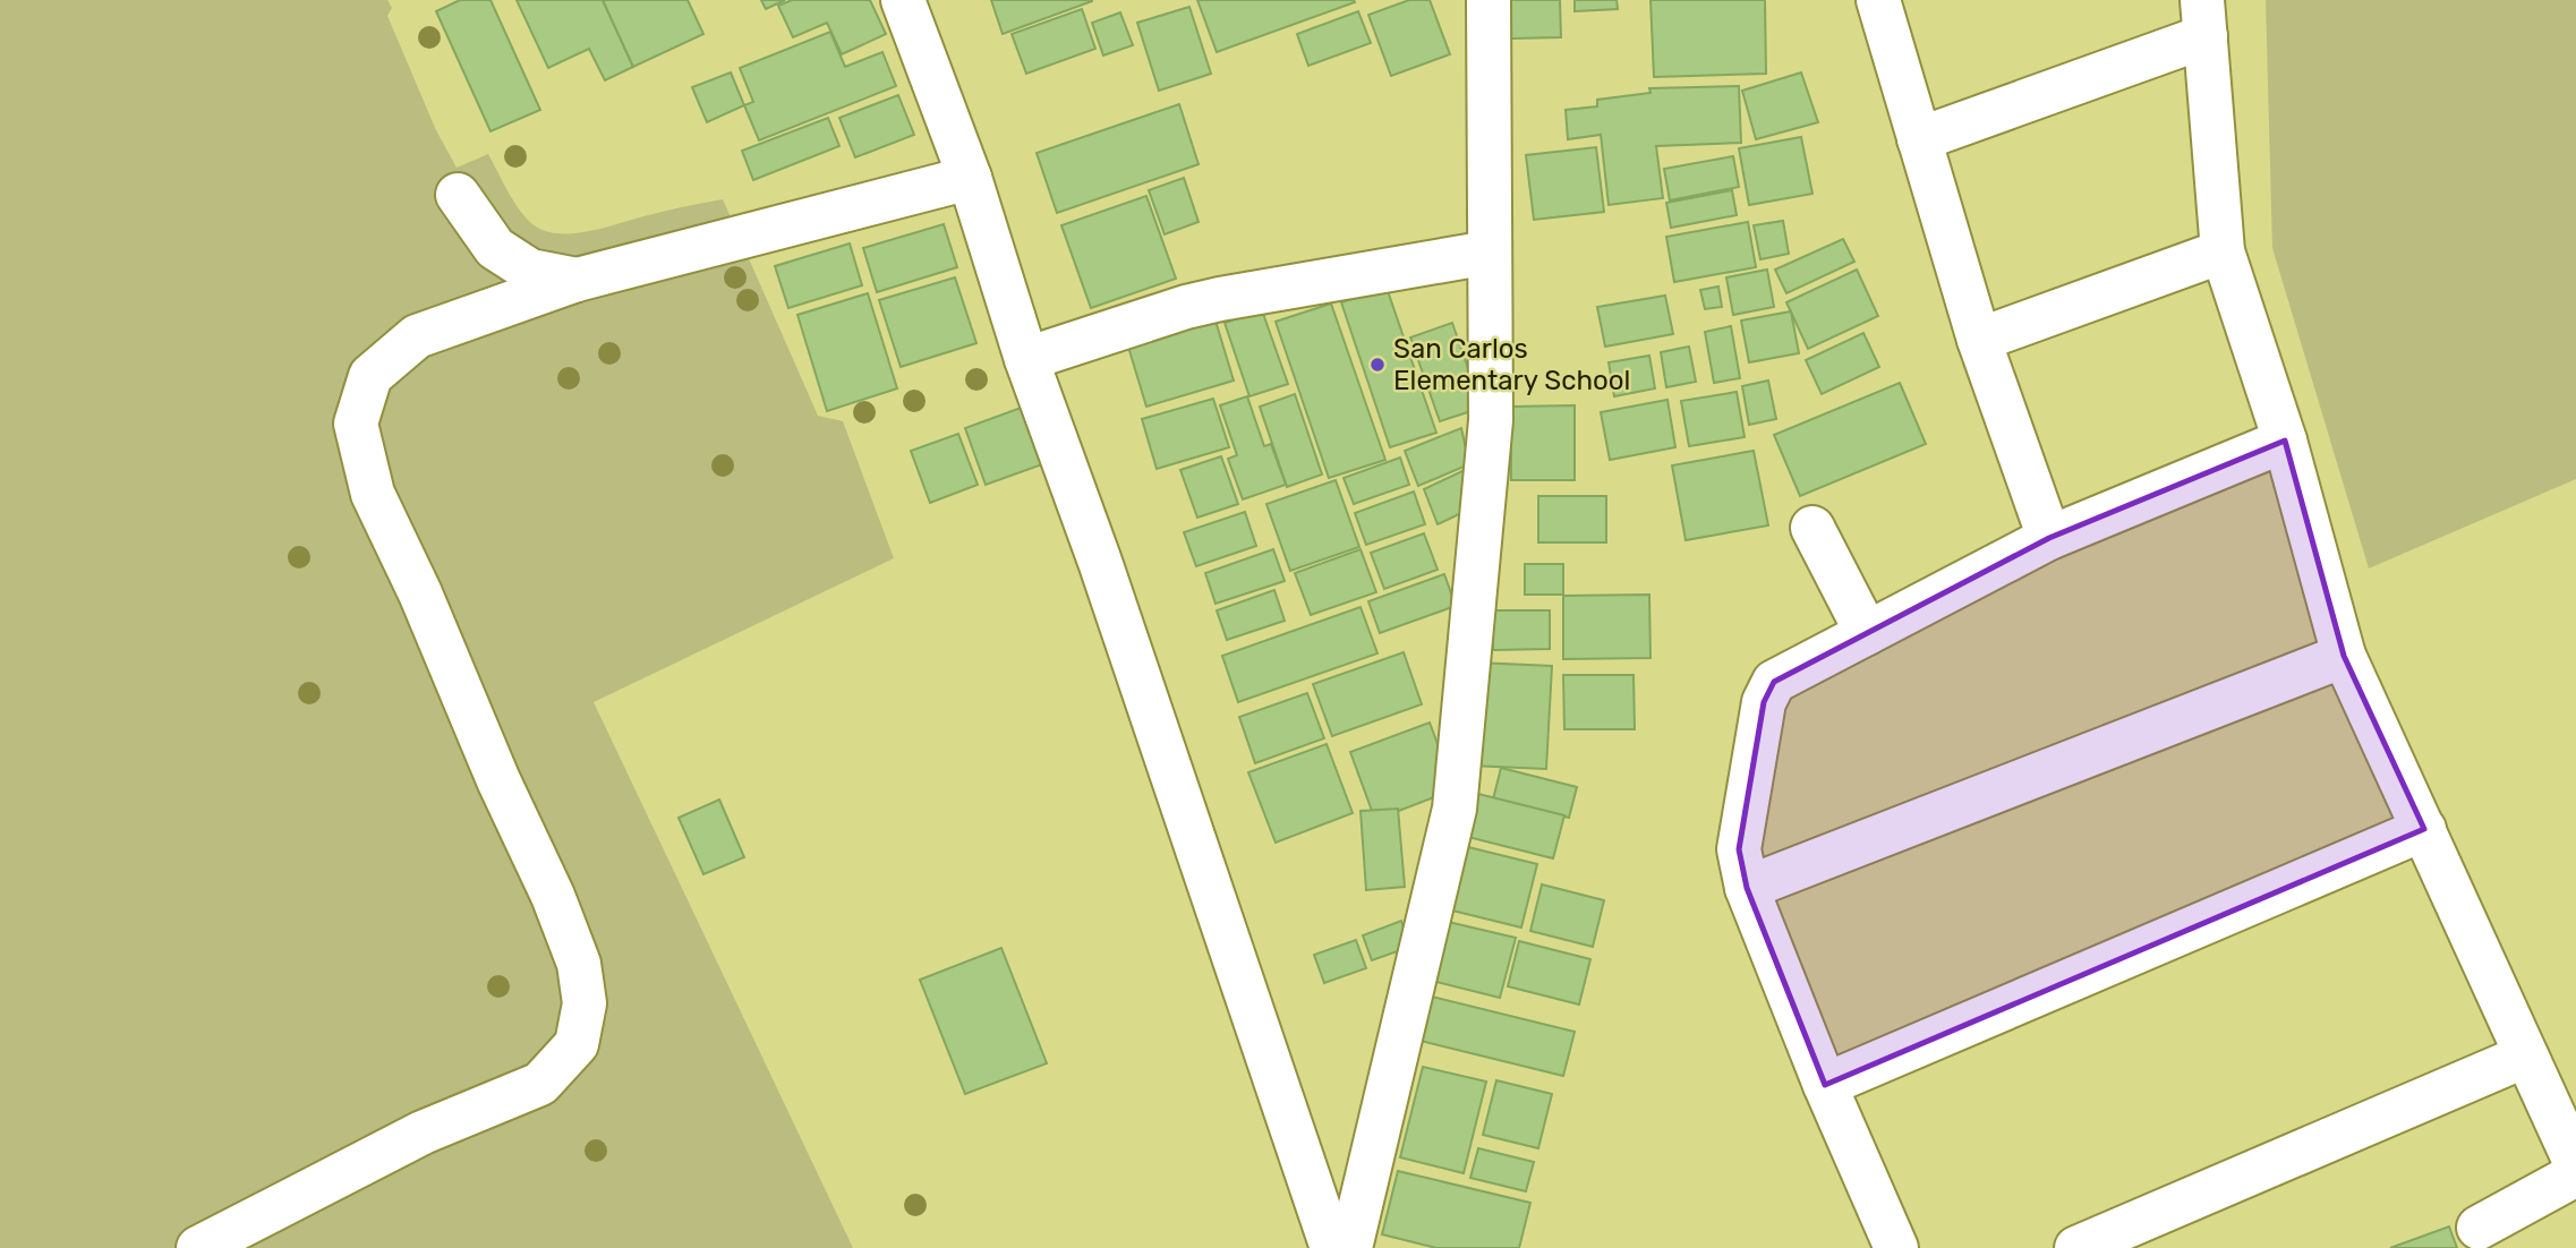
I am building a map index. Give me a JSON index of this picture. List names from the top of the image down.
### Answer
{
  "places": ["San Carlos Elementary School"]
}
